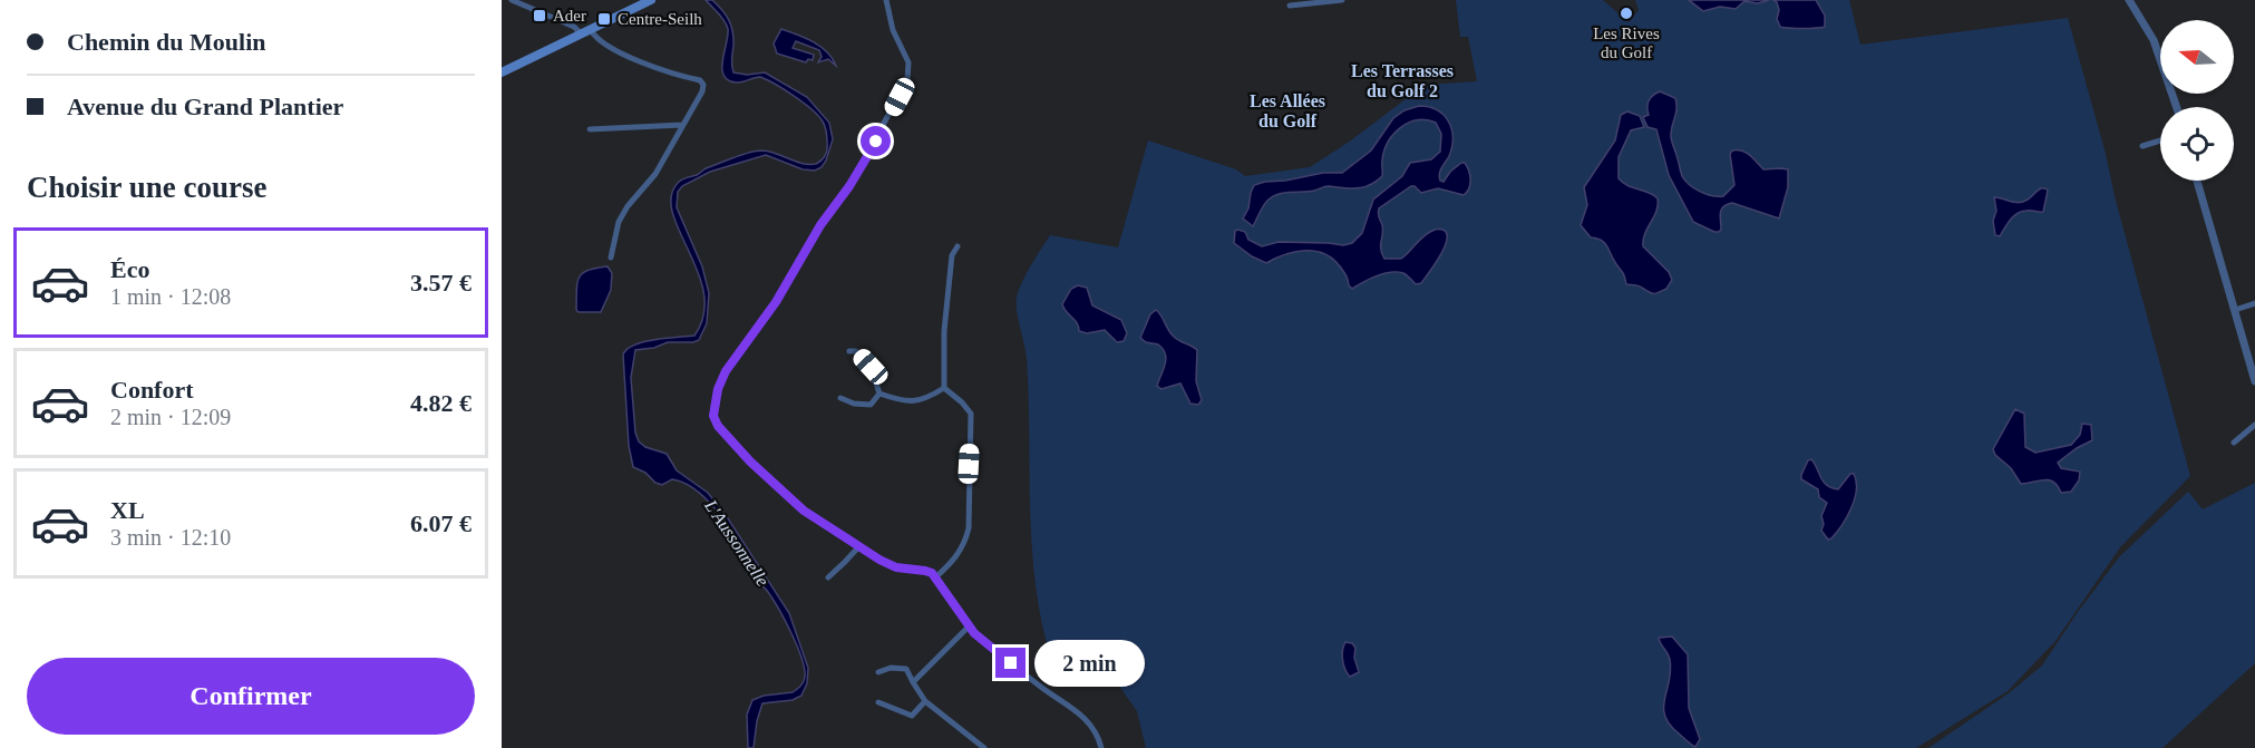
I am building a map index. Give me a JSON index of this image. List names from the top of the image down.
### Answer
{
  "districts": ["Les Terrasses du Golf 2", "Les Allées du Golf"],
  "water": ["L'Aussonnelle"],
  "places": {
    "other": ["Les Rives du Golf"],
    "transit": ["Ader", "Centre-Seilh"]
  },
  "north": "left",
  "page": {
    "banner": ["Chemin du Moulin", "Avenue du Grand Plantier"],
    "heading": "Choisir une course",
    "list": [
      {
        "name": "Éco",
        "note": "1 min · 12:08",
        "value": "3.57 €"
      },
      {
        "name": "Confort",
        "note": "2 min · 12:09",
        "value": "4.82 €"
      },
      {
        "name": "XL",
        "note": "3 min · 12:10",
        "value": "6.07 €"
      }
    ],
    "bubble": "2 min",
    "buttons": "Confirmer"
  }
}
